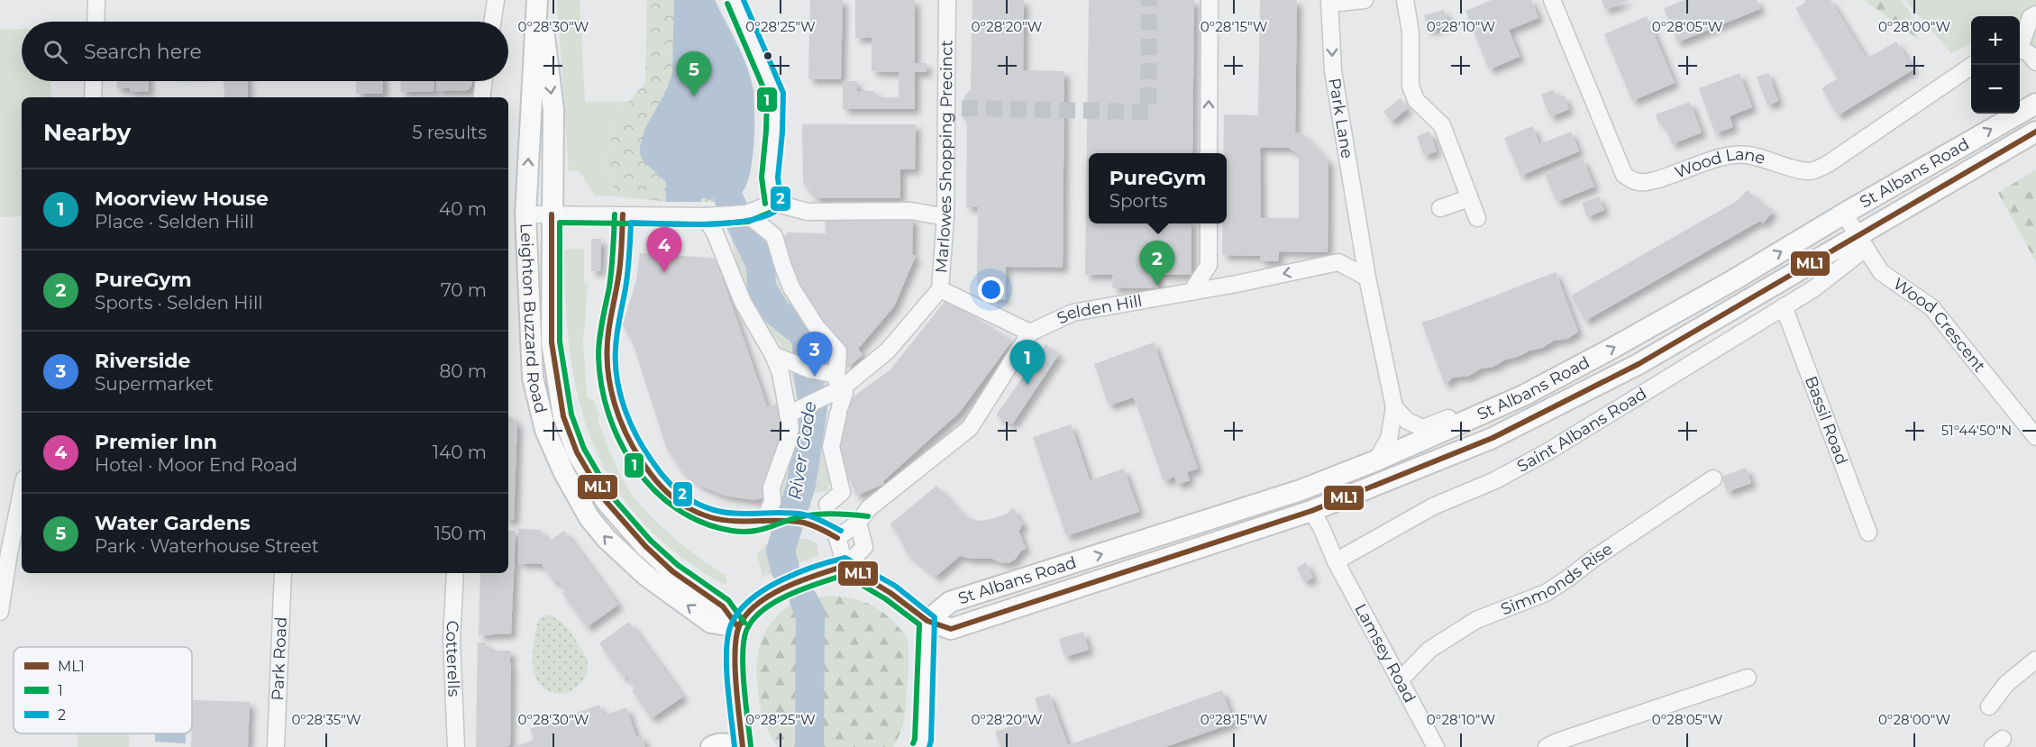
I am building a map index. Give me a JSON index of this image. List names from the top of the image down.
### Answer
{
  "streets": {
    "main road": ["St Albans Road", "Leighton Buzzard Road"],
    "street": [
      "Park Lane",
      "Marlowes Shopping Precinct",
      "Wood Lane",
      "Selden Hill",
      "Wood Crescent",
      "Bassil Road",
      "Saint Albans Road",
      "Simmonds Rise",
      "Lamsey Road",
      "Park Road",
      "Cotterells"
    ]
  },
  "crossings": [
    ["St Albans Road", "Wood Crescent"],
    ["St Albans Road", "Saint Albans Road"],
    ["Wood Crescent", "Saint Albans Road"],
    ["Bassil Road", "Saint Albans Road"],
    ["Saint Albans Road", "Lamsey Road"],
    ["Simmonds Rise", "Lamsey Road"]
  ],
  "water": ["River Gade"],
  "lines": ["transit line 2", "transit line 1", "transit line ML1"],
  "legend": ["ML1", "1", "2"],
  "page": {
    "map_buttons": ["+", "−"],
    "search": "Search here",
    "pins": [
      "5",
      "4",
      "2",
      "3",
      "1"
    ],
    "heading": ["Nearby", "5 results"],
    "popup": ["PureGym", "Sports"],
    "list": [
      {
        "mark": "1",
        "name": "Moorview House",
        "note": "Place · Selden Hill",
        "value": "40 m"
      },
      {
        "mark": "2",
        "name": "PureGym",
        "note": "Sports · Selden Hill",
        "value": "70 m"
      },
      {
        "mark": "3",
        "name": "Riverside",
        "note": "Supermarket",
        "value": "80 m"
      },
      {
        "mark": "4",
        "name": "Premier Inn",
        "note": "Hotel · Moor End Road",
        "value": "140 m"
      },
      {
        "mark": "5",
        "name": "Water Gardens",
        "note": "Park · Waterhouse Street",
        "value": "150 m"
      }
    ]
  },
  "coordinates": [
    "0°28'30\"W",
    "0°28'25\"W",
    "0°28'20\"W",
    "0°28'15\"W",
    "0°28'10\"W",
    "0°28'05\"W",
    "0°28'00\"W",
    "51°44'50\"N",
    "0°28'35\"W"
  ]
}
